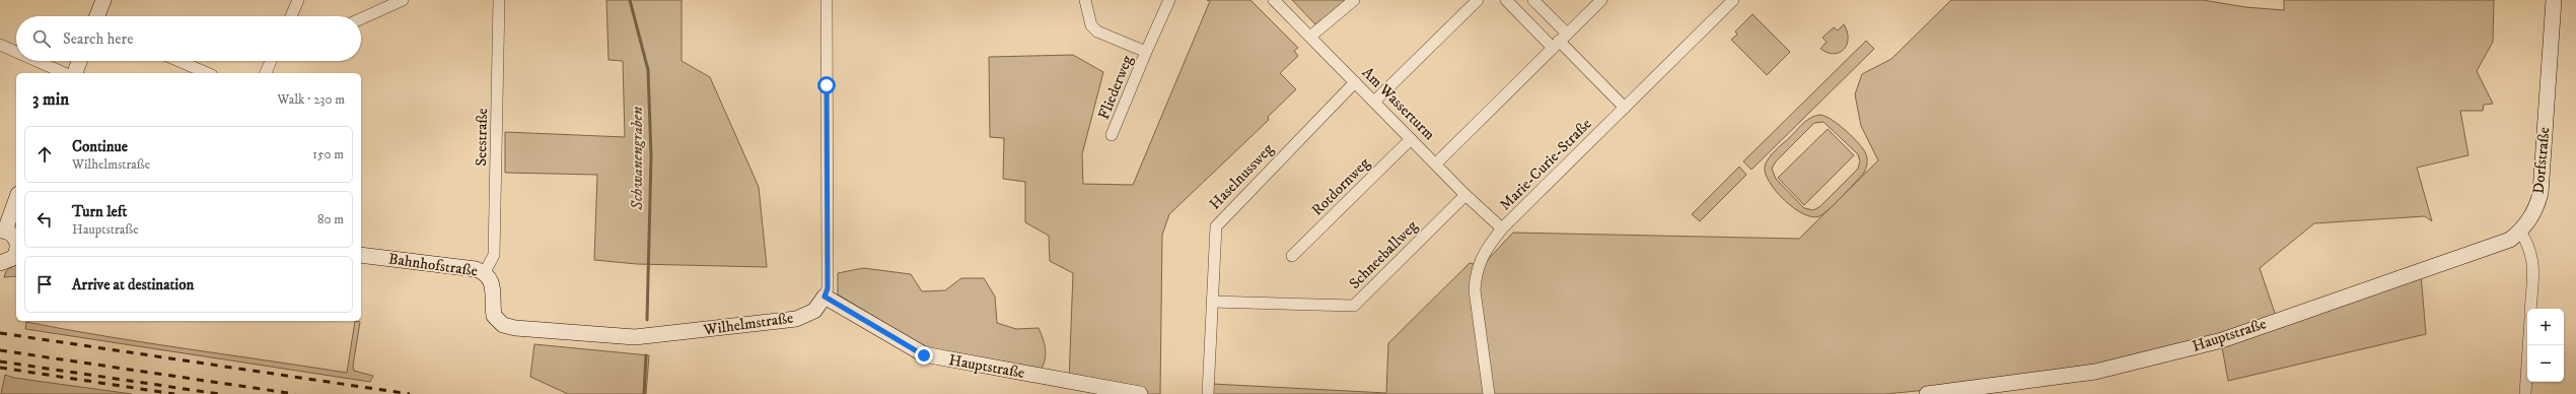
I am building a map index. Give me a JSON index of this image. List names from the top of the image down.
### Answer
{
  "streets": {
    "street": [
      "Fliederweg",
      "Am Wasserturm",
      "Seestraße",
      "Dorfstraße",
      "Marie-Curie-Straße",
      "Haselnussweg",
      "Rotdornweg",
      "Schneeballweg",
      "Bahnhofstraße",
      "Wilhelmstraße",
      "Hauptstraße"
    ]
  },
  "crossings": [
    ["Am Wasserturm", "Marie-Curie-Straße"],
    ["Am Wasserturm", "Haselnussweg"],
    ["Am Wasserturm", "Rotdornweg"],
    ["Am Wasserturm", "Schneeballweg"],
    ["Seestraße", "Bahnhofstraße"],
    ["Dorfstraße", "Hauptstraße"],
    ["Haselnussweg", "Schneeballweg"],
    ["Bahnhofstraße", "Wilhelmstraße"],
    ["Wilhelmstraße", "Hauptstraße"]
  ],
  "water": ["Schwanengraben"],
  "page": {
    "search": "Search here",
    "heading": ["3 min", "Walk · 230 m"],
    "list": [
      ["Continue", "Wilhelmstraße", "150 m"],
      ["Turn left", "Hauptstraße", "80 m"],
      "Arrive at destination"
    ],
    "map_buttons": ["+", "−"]
  }
}
